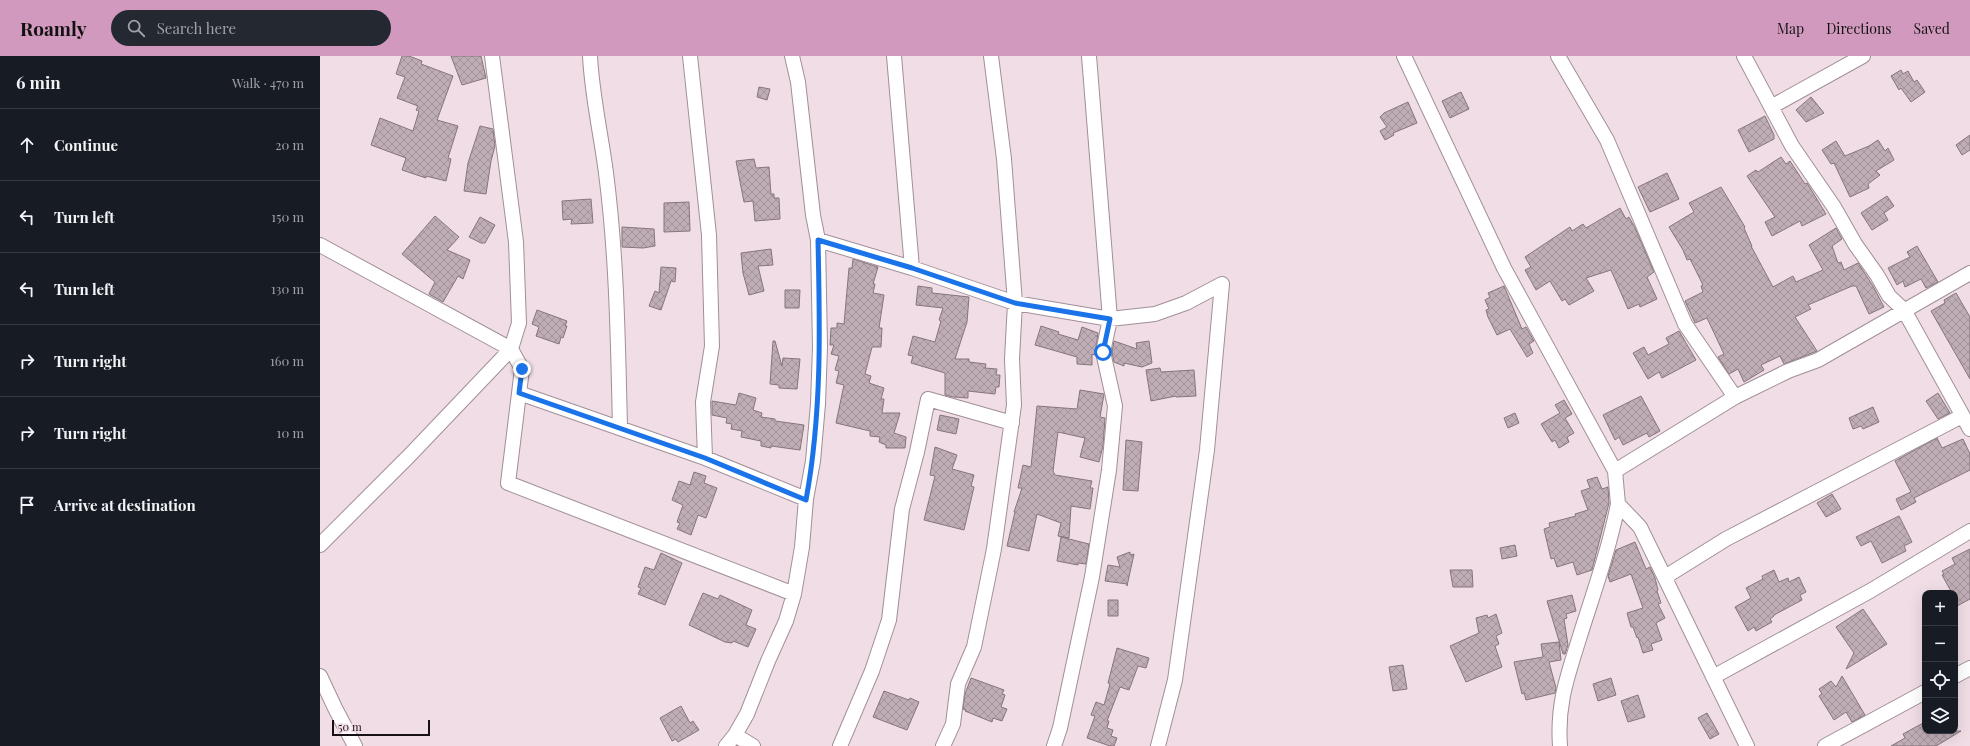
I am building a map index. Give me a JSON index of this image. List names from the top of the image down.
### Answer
{
  "scale_bar": "50 m",
  "page": {
    "header": "Roamly",
    "search": "Search here",
    "nav": ["Map", "Directions", "Saved"],
    "heading": ["6 min", "Walk · 470 m"],
    "list": [
      ["Continue", "20 m"],
      ["Turn left", "150 m"],
      ["Turn left", "130 m"],
      ["Turn right", "160 m"],
      ["Turn right", "10 m"],
      "Arrive at destination"
    ],
    "map_buttons": ["+", "−"],
    "scale": "50 m"
  }
}
